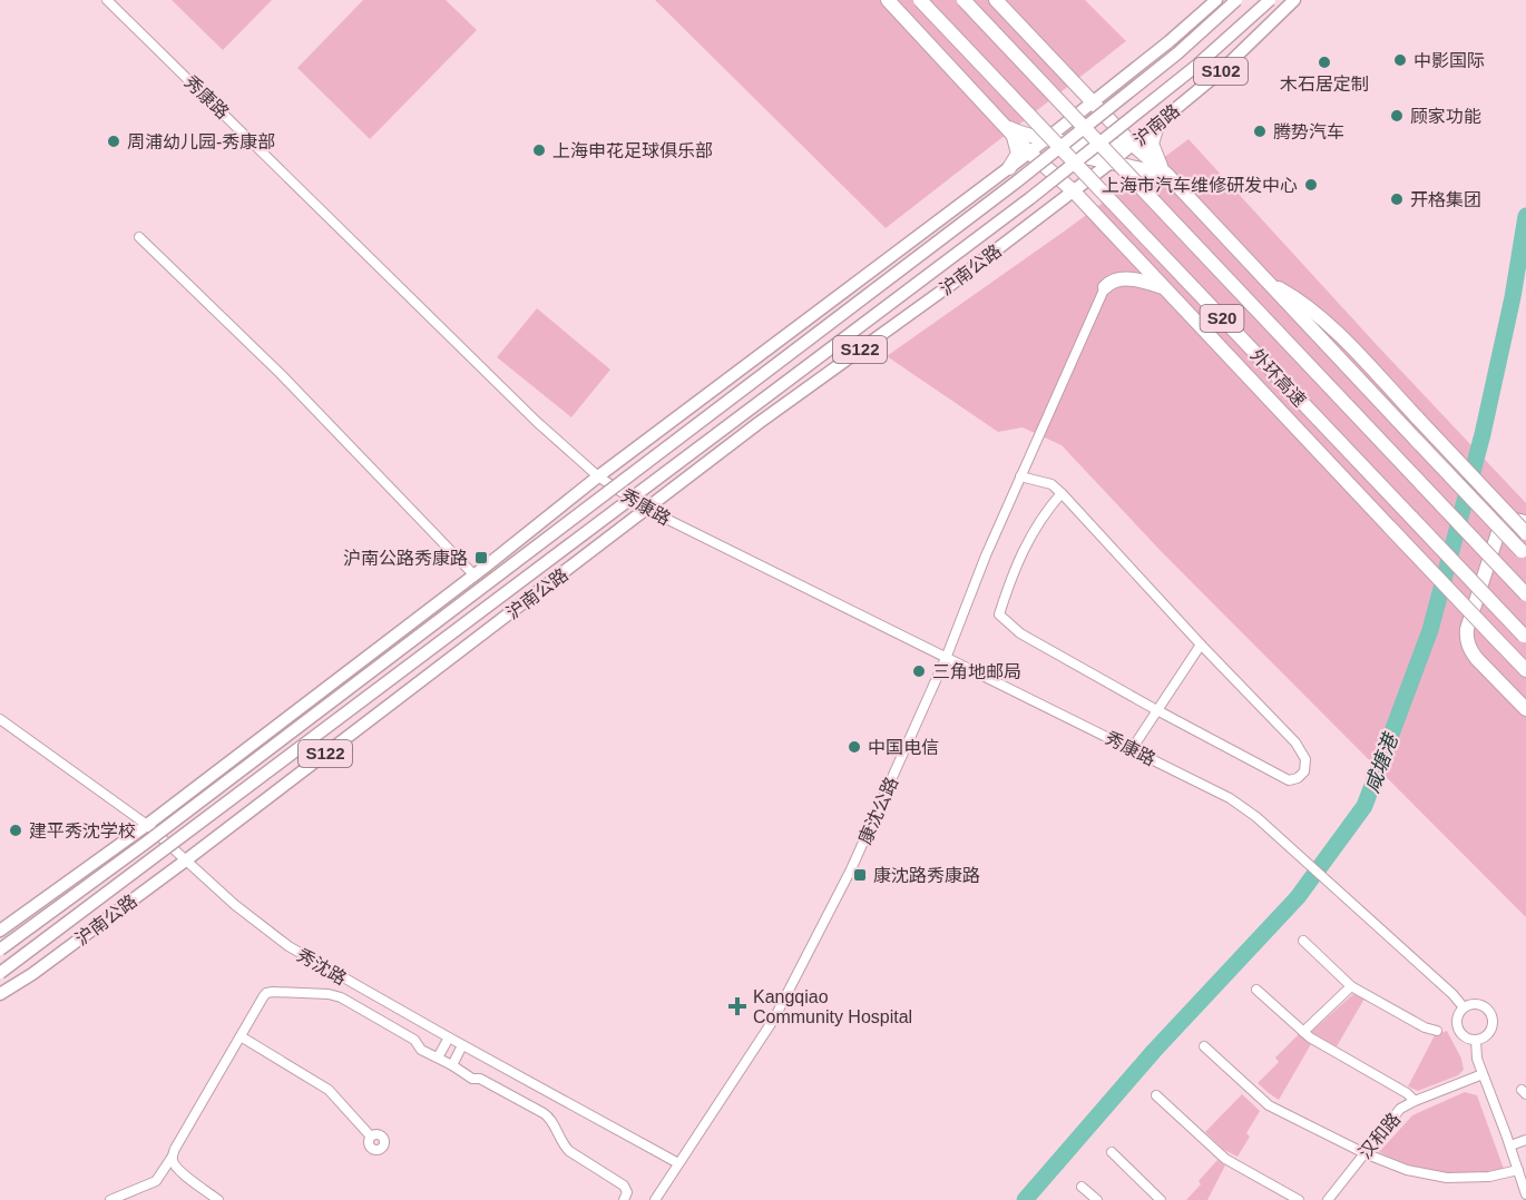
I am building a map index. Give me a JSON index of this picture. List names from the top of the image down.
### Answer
{
  "streets": {
    "highway": ["S20", "外环高速"],
    "main road": [
      "S102",
      "沪南路",
      "沪南公路",
      "S122"
    ],
    "street": [
      "秀康路",
      "康沈公路",
      "秀沈路",
      "汉和路"
    ]
  },
  "crossings": [
    ["秀康路", "沪南公路"],
    ["秀康路", "S122"],
    ["秀康路", "康沈公路"],
    ["沪南路", "沪南公路"],
    ["沪南公路", "秀沈路"],
    ["S122", "秀沈路"],
    ["康沈公路", "秀沈路"]
  ],
  "water": ["咸塘港"],
  "places": {
    "other": [
      "中影国际",
      "木石居定制",
      "顾家功能",
      "腾势汽车",
      "周浦幼儿园-秀康部",
      "上海申花足球俱乐部",
      "上海市汽车维修研发中心",
      "开格集团",
      "三角地邮局",
      "中国电信",
      "建平秀沈学校"
    ],
    "transit": ["沪南公路秀康路", "康沈路秀康路"],
    "health": ["Kangqiao Community Hospital"]
  }
}
